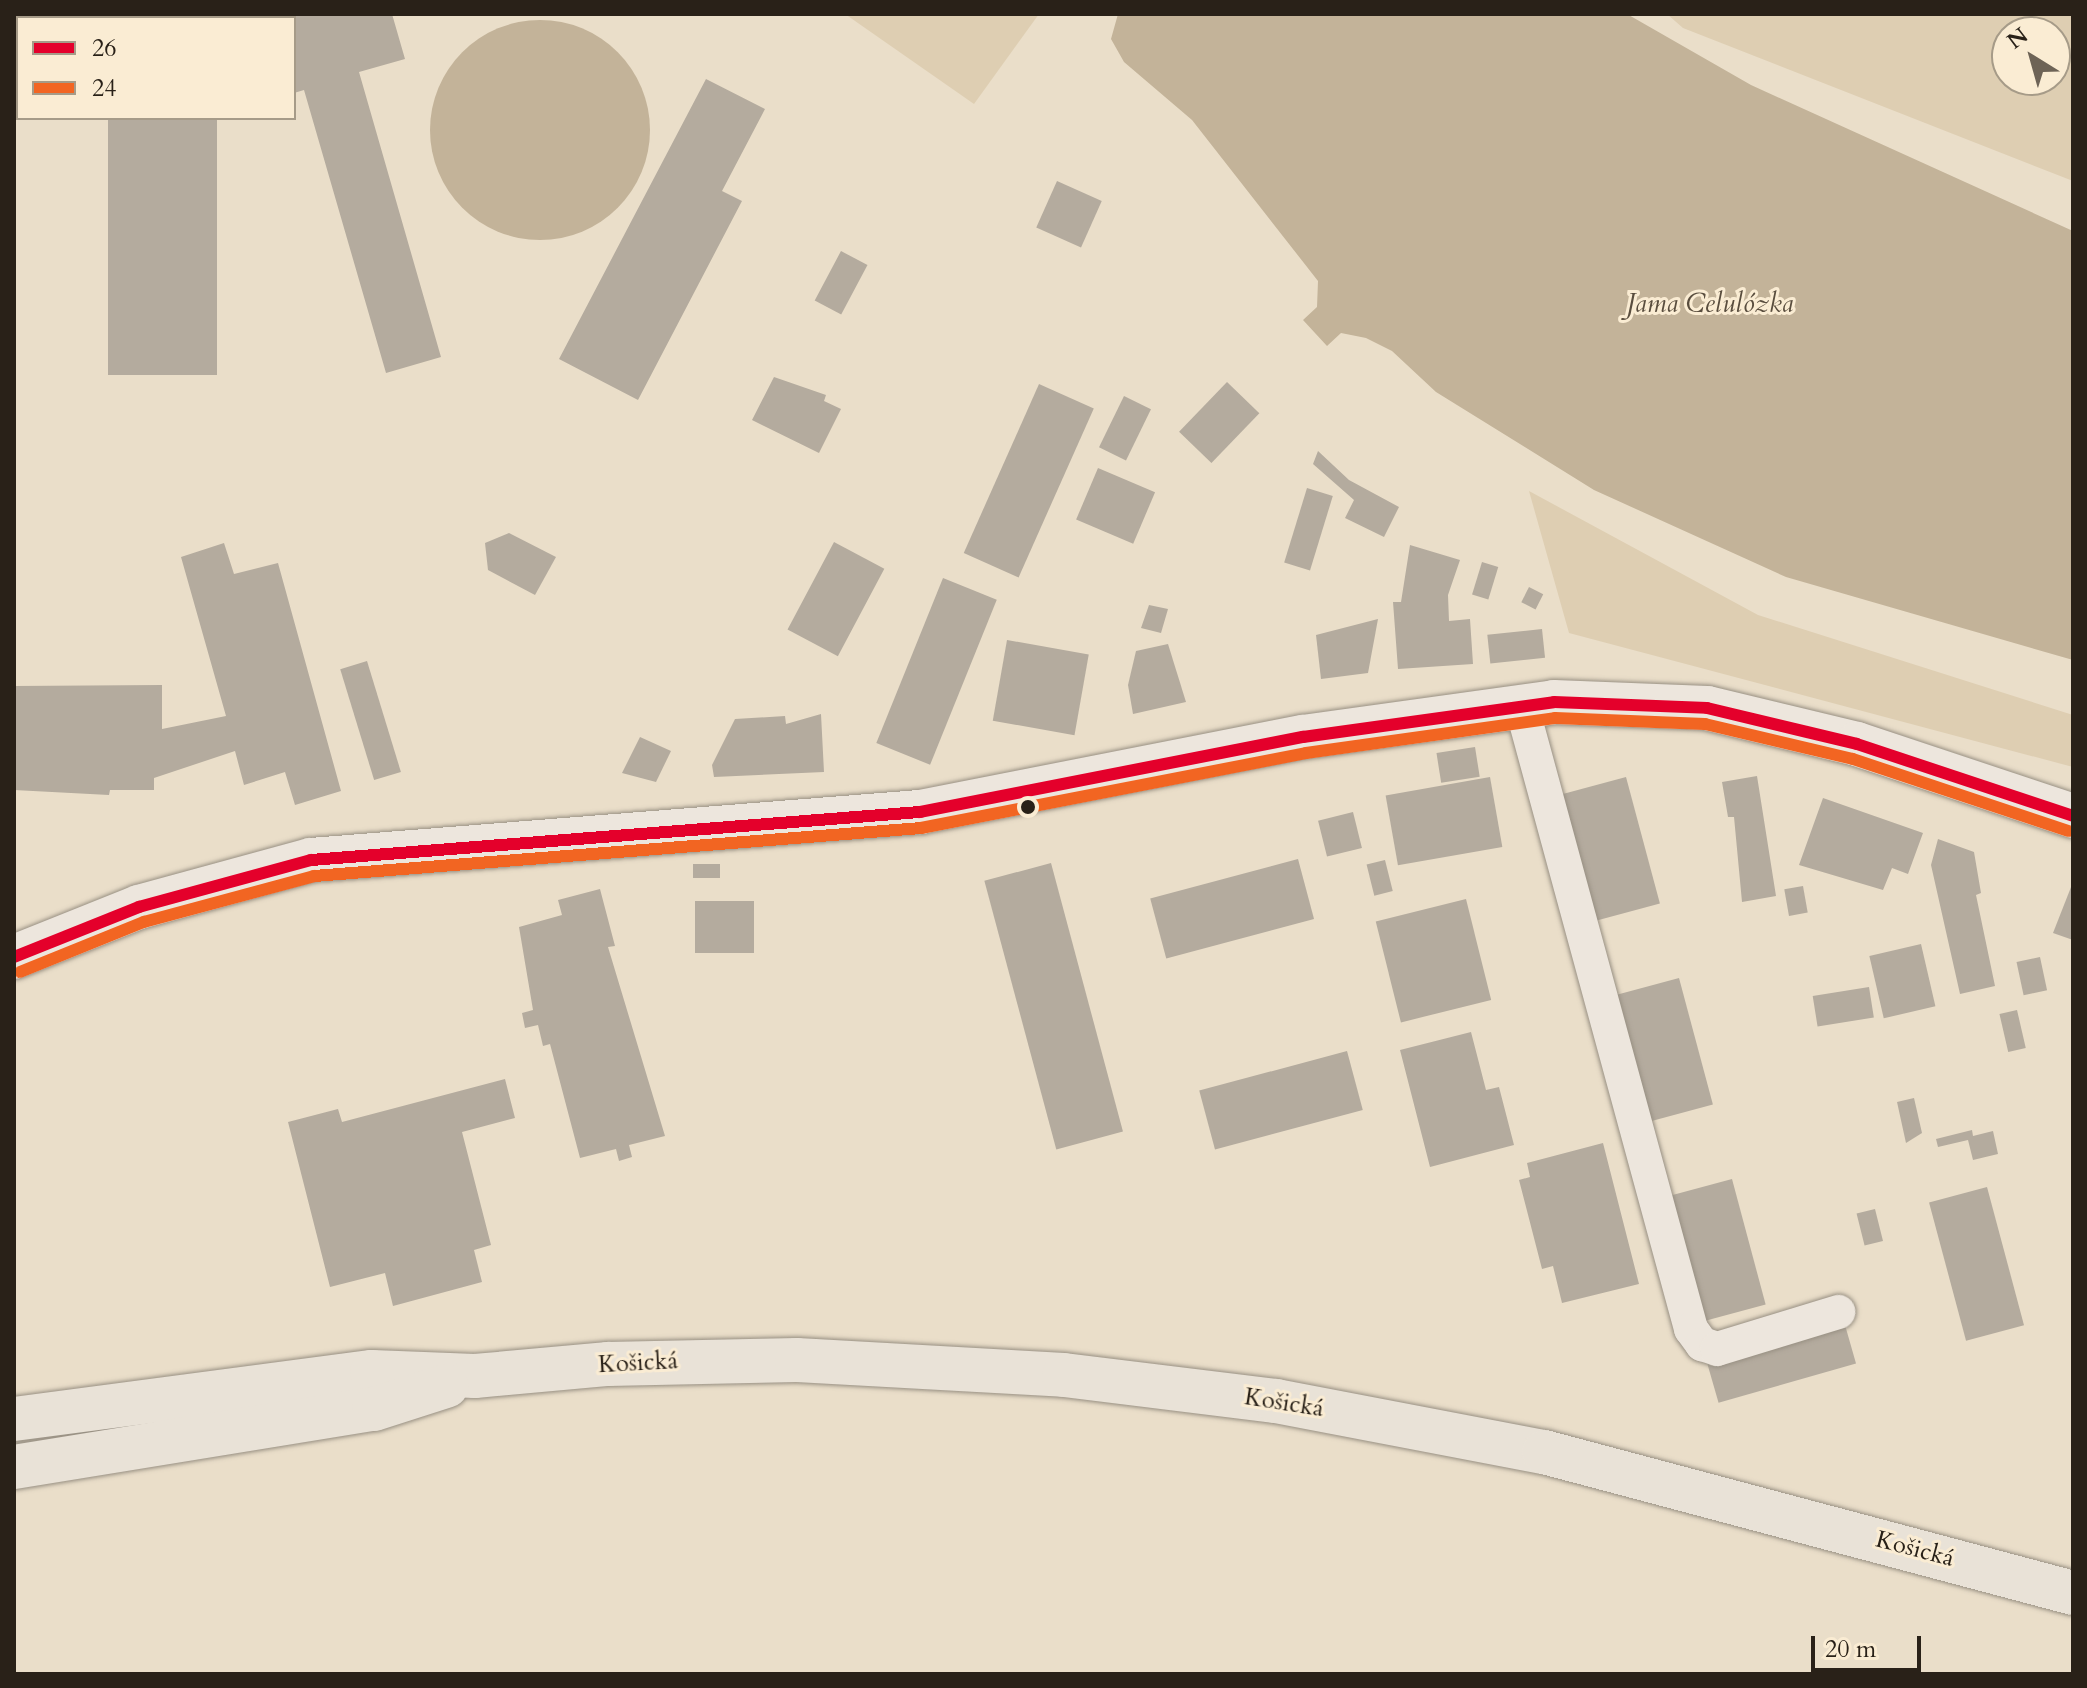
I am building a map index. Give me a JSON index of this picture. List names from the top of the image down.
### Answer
{
  "streets": {
    "main road": ["Košická"]
  },
  "water": ["Jama Celulózka"],
  "lines": ["transit line 26", "transit line 24"],
  "legend": ["26", "24"],
  "scale_bar": "20 m",
  "north": "top left"
}
